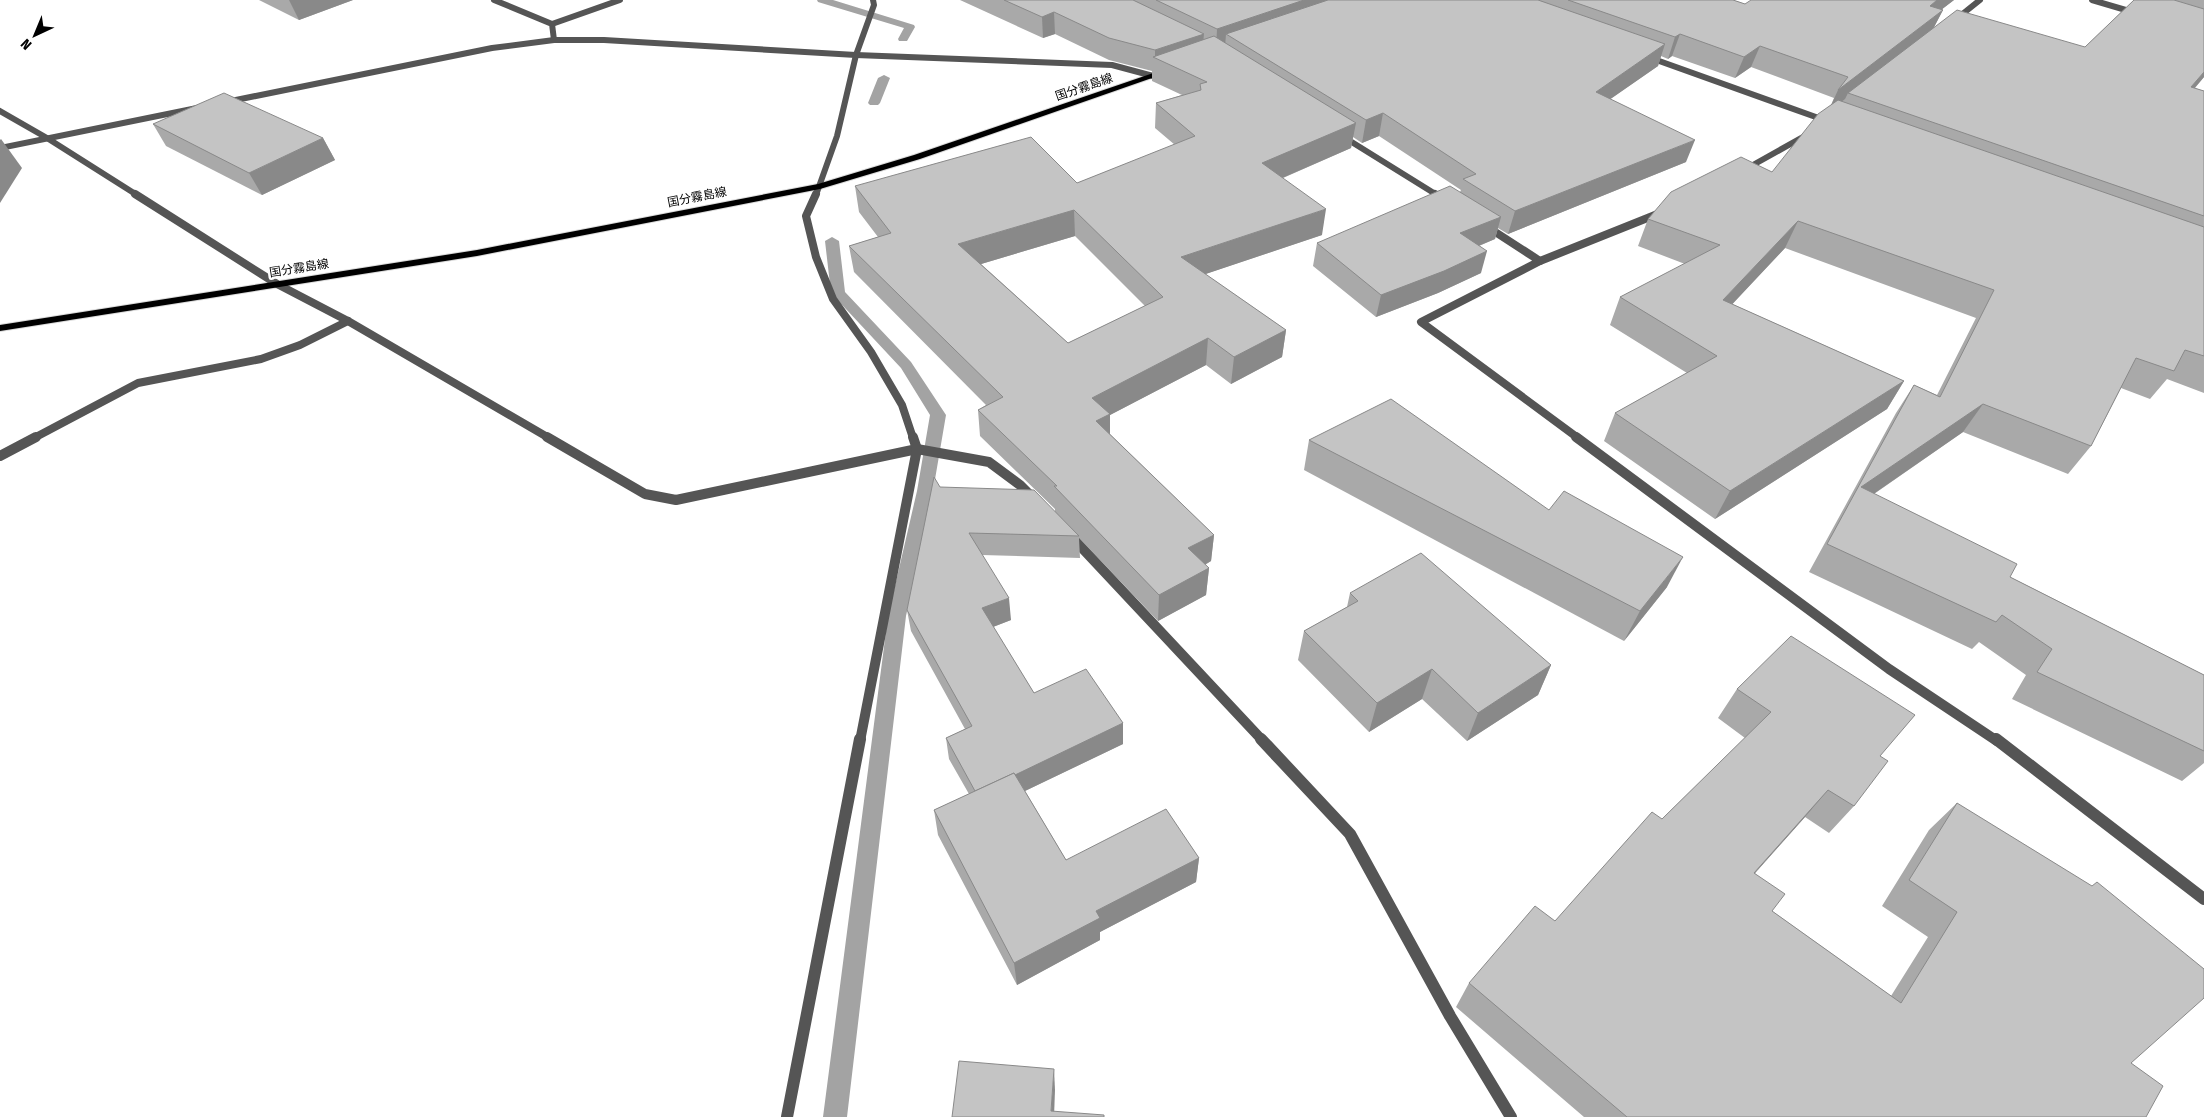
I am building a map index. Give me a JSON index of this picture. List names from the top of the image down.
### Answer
{
  "streets": {
    "main road": ["国分霧島線"]
  },
  "north": "bottom left"
}
